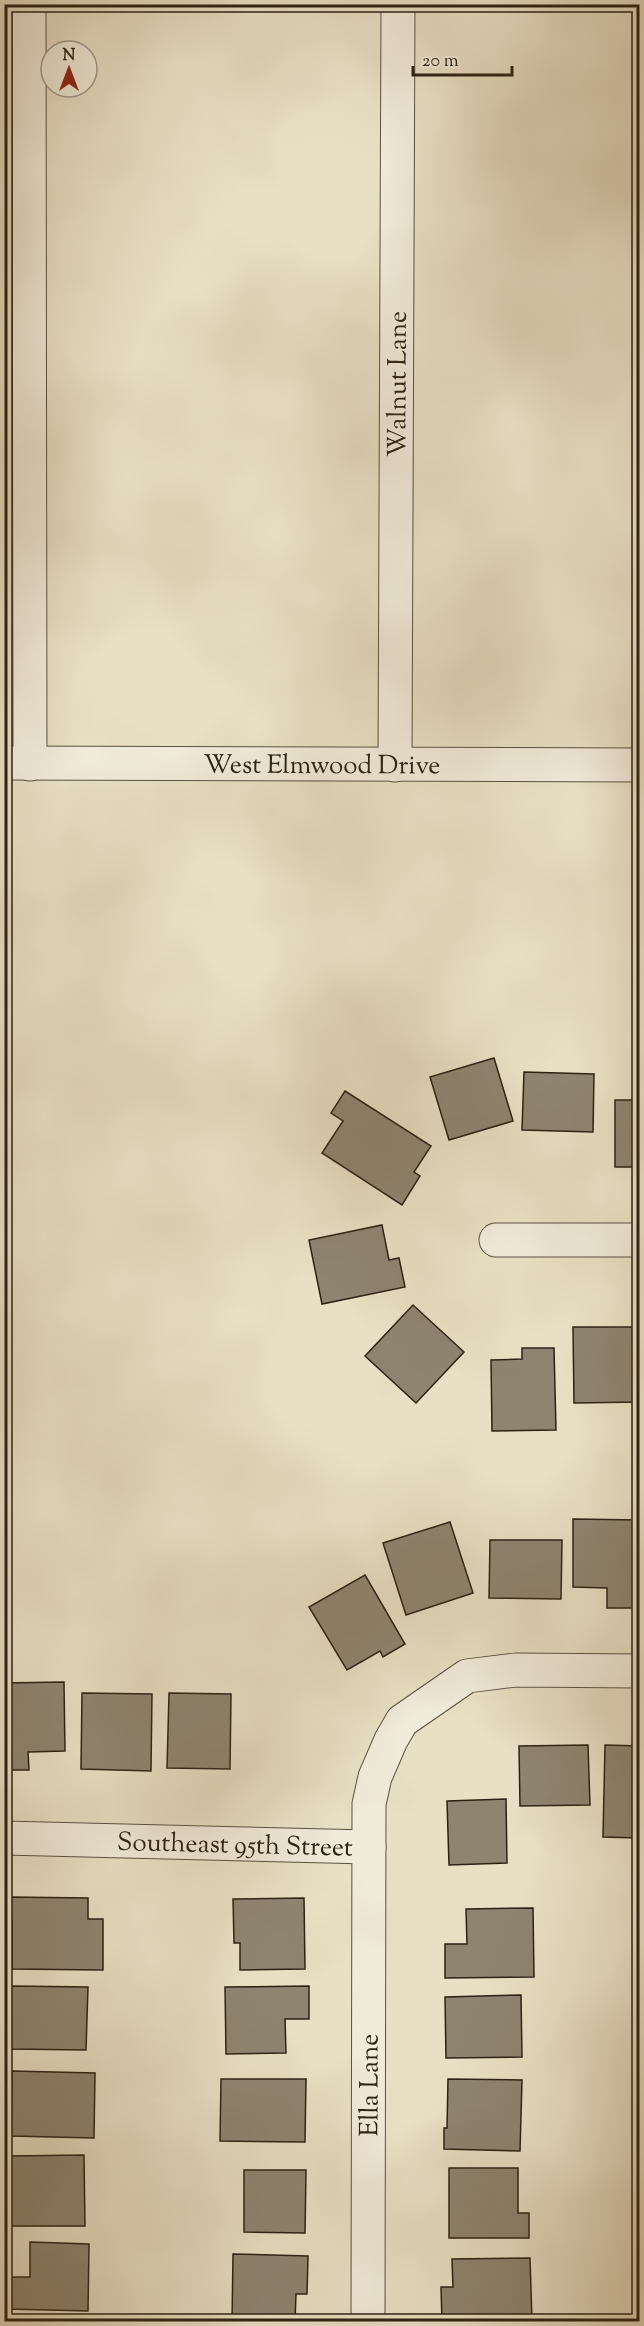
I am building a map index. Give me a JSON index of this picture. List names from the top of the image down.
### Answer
{
  "streets": {
    "street": [
      "Walnut Lane",
      "West Elmwood Drive",
      "Southeast 95th Street",
      "Ella Lane"
    ]
  },
  "crossings": [
    ["Walnut Lane", "West Elmwood Drive"],
    ["Southeast 95th Street", "Ella Lane"]
  ],
  "scale_bar": "20 m",
  "north": "top"
}
